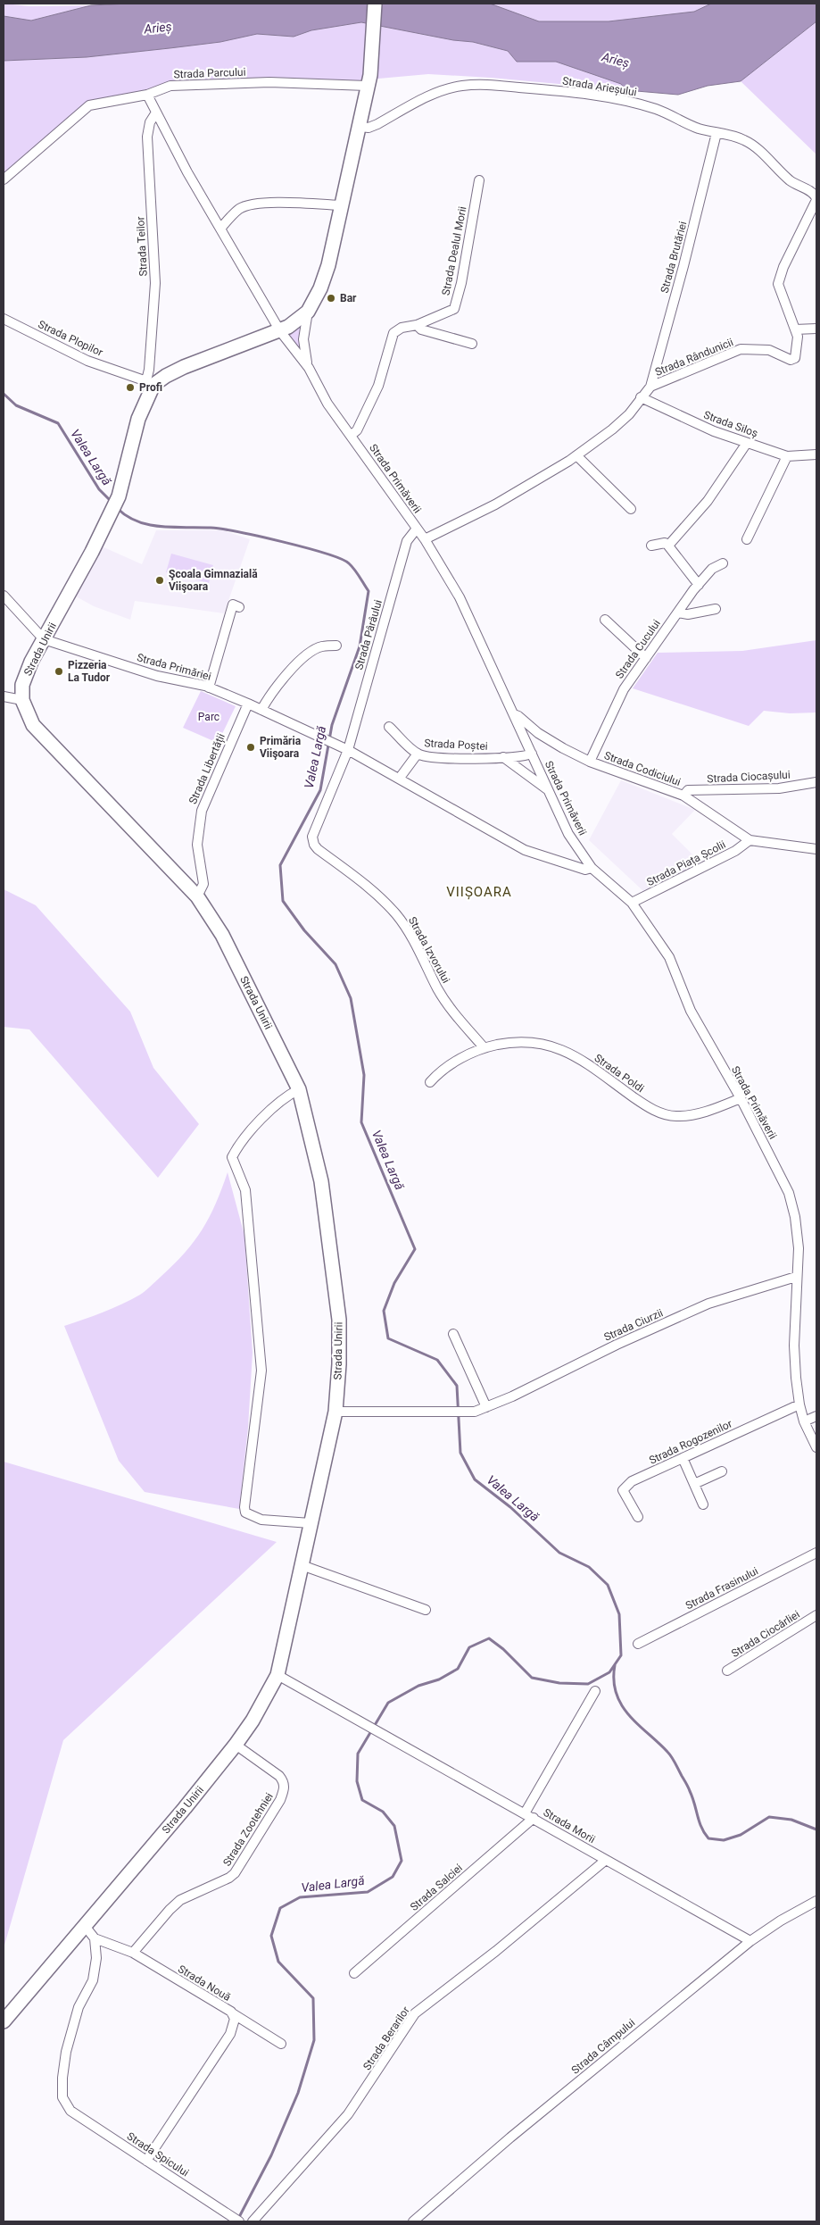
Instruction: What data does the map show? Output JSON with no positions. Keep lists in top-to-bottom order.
{
  "streets": {
    "main road": ["Strada Unirii"],
    "street": [
      "Strada Parcului",
      "Strada Arieșului",
      "Strada Teilor",
      "Strada Dealul Morii",
      "Strada Brutăriei",
      "Strada Plopilor",
      "Strada Rândunicii",
      "Strada Siloș",
      "Strada Primăverii",
      "Strada Pârâului",
      "Strada Cucului",
      "Strada Primăriei",
      "Strada Poștei",
      "Strada Libertății",
      "Strada Codiciului",
      "Strada Ciocașului",
      "Strada Piața Școlii",
      "Strada Izvorului",
      "Strada Poldi",
      "Strada Ciurzii",
      "Strada Rogozenilor",
      "Strada Frasinului",
      "Strada Ciocârliei",
      "Strada Morii",
      "Strada Zootehniei",
      "Strada Salciei",
      "Strada Nouă",
      "Strada Berarilor",
      "Strada Câmpului",
      "Strada Spicului"
    ]
  },
  "crossings": [
    ["Strada Arieșului", "Strada Brutăriei"],
    ["Strada Arieșului", "Strada Rândunicii"],
    ["Strada Teilor", "Strada Plopilor"],
    ["Strada Teilor", "Strada Unirii"],
    ["Strada Dealul Morii", "Strada Primăverii"],
    ["Strada Brutăriei", "Strada Rândunicii"],
    ["Strada Plopilor", "Strada Unirii"],
    ["Strada Rândunicii", "Strada Siloș"],
    ["Strada Rândunicii", "Strada Primăverii"],
    ["Strada Primăverii", "Strada Pârâului"],
    ["Strada Primăverii", "Strada Primăriei"],
    ["Strada Primăverii", "Strada Poștei"],
    ["Strada Primăverii", "Strada Codiciului"],
    ["Strada Primăverii", "Strada Piața Școlii"],
    ["Strada Primăverii", "Strada Poldi"],
    ["Strada Primăverii", "Strada Ciurzii"],
    ["Strada Primăverii", "Strada Rogozenilor"],
    ["Strada Pârâului", "Strada Primăriei"],
    ["Strada Pârâului", "Strada Izvorului"],
    ["Strada Unirii", "Strada Primăriei"],
    ["Strada Unirii", "Strada Libertății"],
    ["Strada Unirii", "Strada Ciurzii"],
    ["Strada Unirii", "Strada Morii"],
    ["Strada Unirii", "Strada Zootehniei"],
    ["Strada Cucului", "Strada Codiciului"],
    ["Strada Primăriei", "Strada Libertății"],
    ["Strada Primăriei", "Strada Izvorului"],
    ["Strada Codiciului", "Strada Ciocașului"],
    ["Strada Codiciului", "Strada Piața Școlii"],
    ["Strada Izvorului", "Strada Poldi"],
    ["Strada Morii", "Strada Salciei"],
    ["Strada Morii", "Strada Berarilor"],
    ["Strada Morii", "Strada Câmpului"],
    ["Strada Zootehniei", "Strada Nouă"],
    ["Strada Nouă", "Strada Spicului"]
  ],
  "districts": ["VIIȘOARA"],
  "water": ["Arieș", "Valea Largă"],
  "parks": ["Parc"],
  "places": [
    "Bar",
    "Profi",
    "Şcoala Gimnazială Viişoara",
    "Pizzeria La Tudor",
    "Primăria Viişoara"
  ]
}
